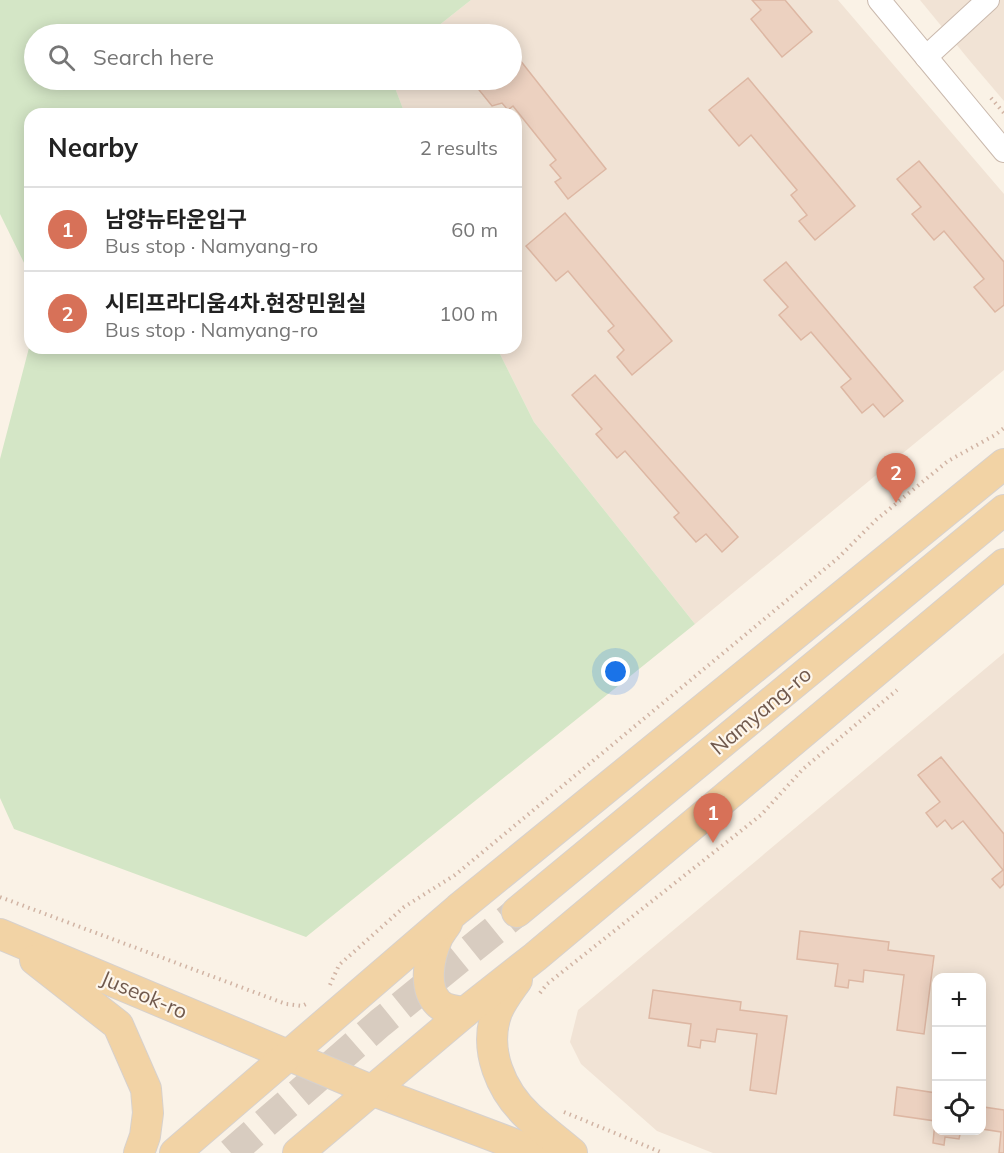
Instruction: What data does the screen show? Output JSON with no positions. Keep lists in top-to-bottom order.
{
  "streets": {
    "main road": ["Namyang-ro", "Juseok-ro"]
  },
  "page": {
    "search": "Search here",
    "heading": ["Nearby", "2 results"],
    "list": [
      {
        "mark": "1",
        "name": "남양뉴타운입구",
        "note": "Bus stop · Namyang-ro",
        "value": "60 m"
      },
      {
        "mark": "2",
        "name": "시티프라디움4차.현장민원실",
        "note": "Bus stop · Namyang-ro",
        "value": "100 m"
      }
    ],
    "pins": ["2", "1"],
    "map_buttons": ["+", "−"]
  }
}
